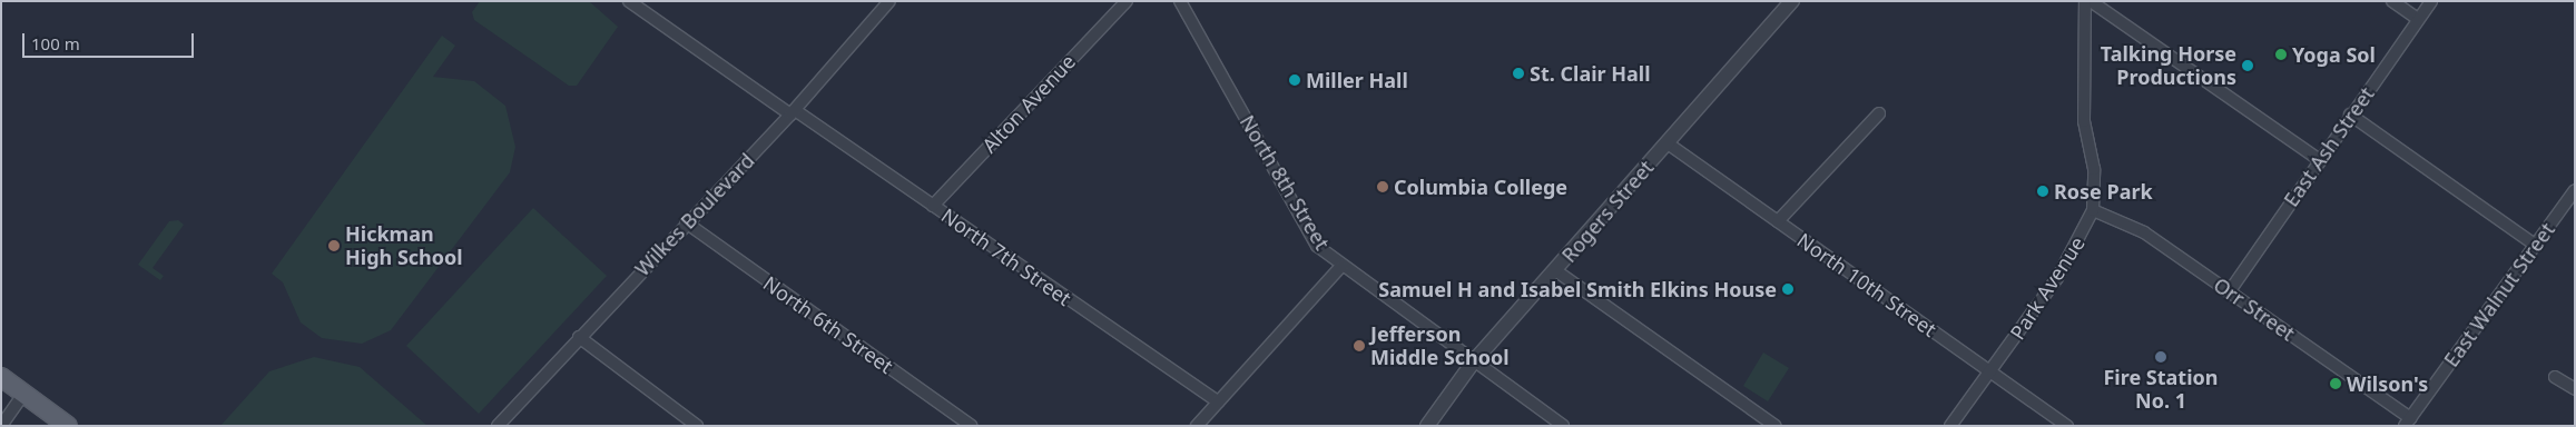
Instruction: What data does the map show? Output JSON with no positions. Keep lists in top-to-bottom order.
{
  "streets": {
    "street": [
      "Alton Avenue",
      "East Ash Street",
      "North 8th Street",
      "Rogers Street",
      "Wilkes Boulevard",
      "North 7th Street",
      "North 10th Street",
      "Park Avenue",
      "East Walnut Street",
      "Orr Street",
      "North 6th Street"
    ]
  },
  "crossings": [
    ["Alton Avenue", "North 7th Street"],
    ["East Ash Street", "Orr Street"],
    ["North 8th Street", "Rogers Street"],
    ["Rogers Street", "North 10th Street"],
    ["Wilkes Boulevard", "North 7th Street"],
    ["Wilkes Boulevard", "North 6th Street"],
    ["North 10th Street", "Park Avenue"],
    ["Park Avenue", "Orr Street"],
    ["East Walnut Street", "Orr Street"]
  ],
  "places": [
    "Yoga Sol",
    "Talking Horse Productions",
    "St. Clair Hall",
    "Miller Hall",
    "Columbia College",
    "Rose Park",
    "Hickman High School",
    "Samuel H and Isabel Smith Elkins House",
    "Jefferson Middle School",
    "Fire Station No. 1",
    "Wilson's"
  ],
  "scale_bar": "100 m"
}
